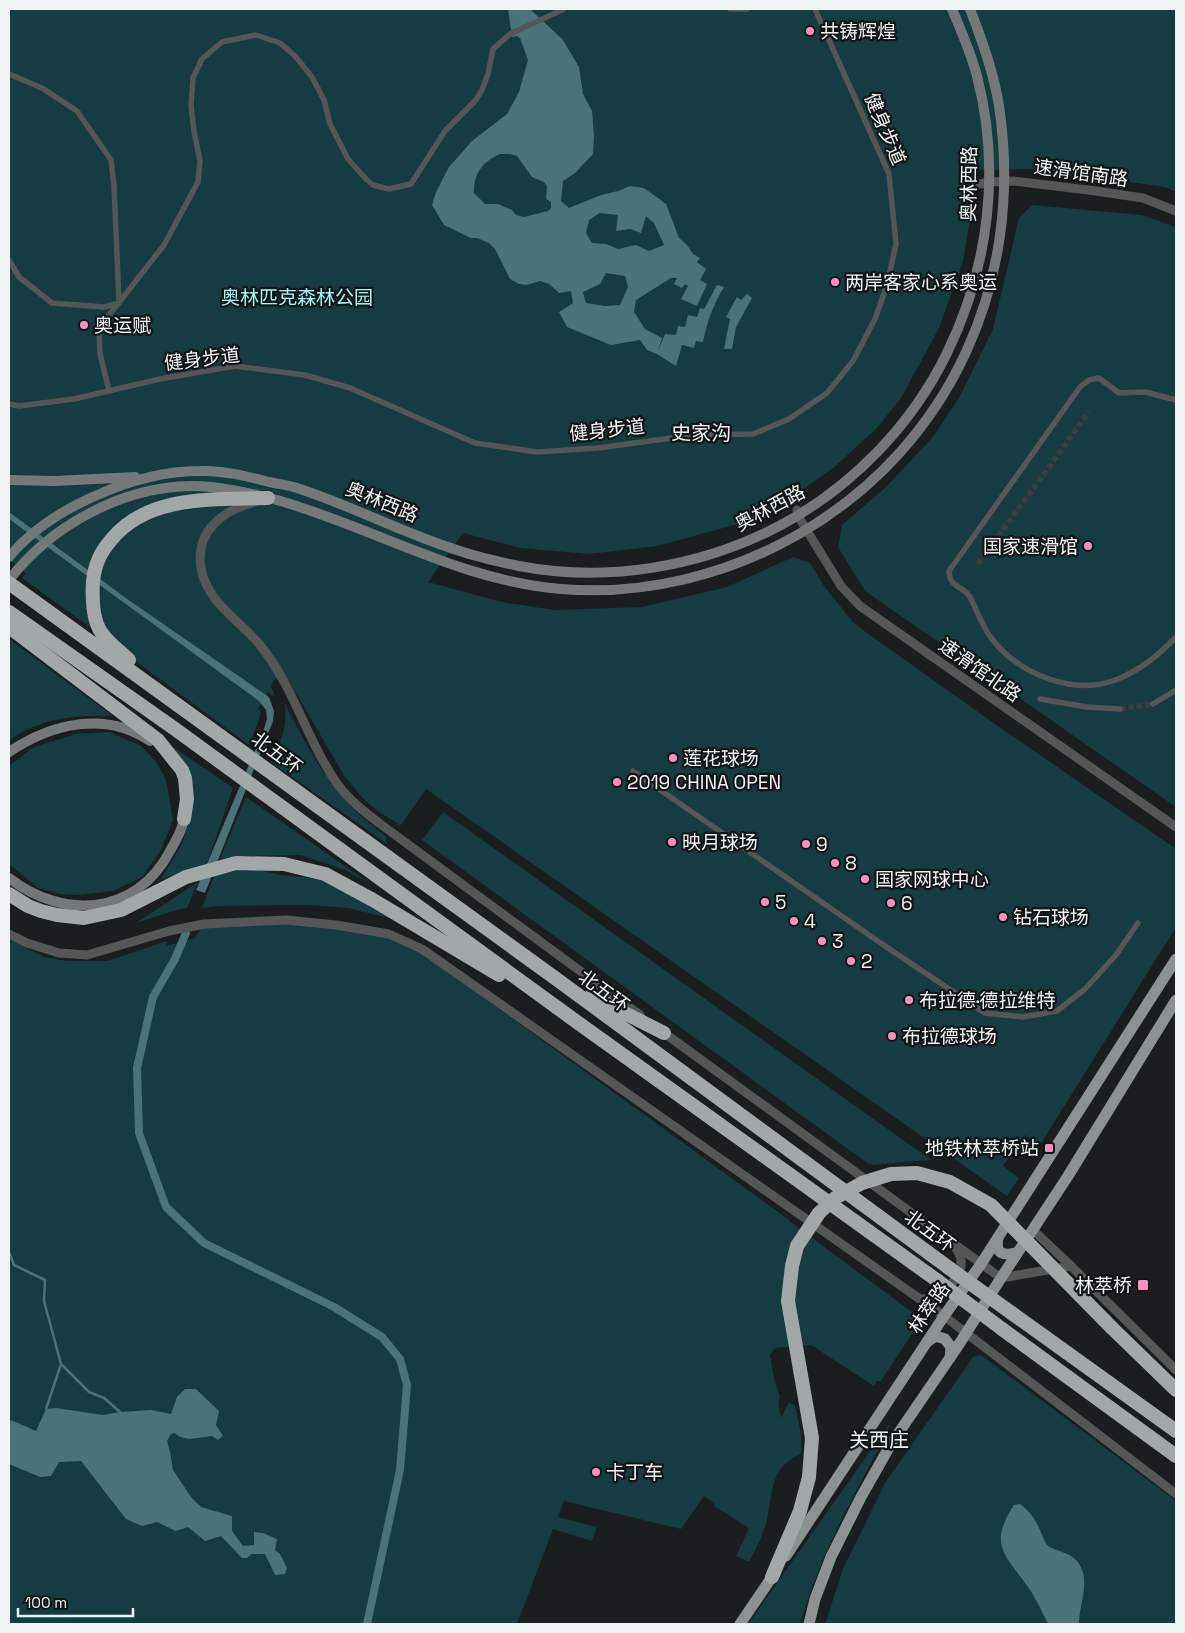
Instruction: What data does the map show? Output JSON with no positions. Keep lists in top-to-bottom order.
{
  "streets": {
    "highway": ["北五环"],
    "main road": ["奥林西路", "林萃路"],
    "street": ["健身步道", "速滑馆南路", "速滑馆北路"]
  },
  "crossings": [
    ["速滑馆南路", "奥林西路"],
    ["奥林西路", "速滑馆北路"],
    ["奥林西路", "北五环"]
  ],
  "districts": ["史家沟", "关西庄"],
  "parks": ["奥林匹克森林公园"],
  "places": {
    "other": [
      "共铸辉煌",
      "两岸客家心系奥运",
      "奥运赋",
      "国家速滑馆",
      "莲花球场",
      "2019 CHINA OPEN",
      "映月球场",
      "9",
      "8",
      "国家网球中心",
      "5",
      "6",
      "钻石球场",
      "4",
      "3",
      "2",
      "布拉德·德拉维特",
      "布拉德球场",
      "卡丁车"
    ],
    "transit": ["地铁林萃桥站", "林萃桥"]
  },
  "scale_bar": "100 m"
}
